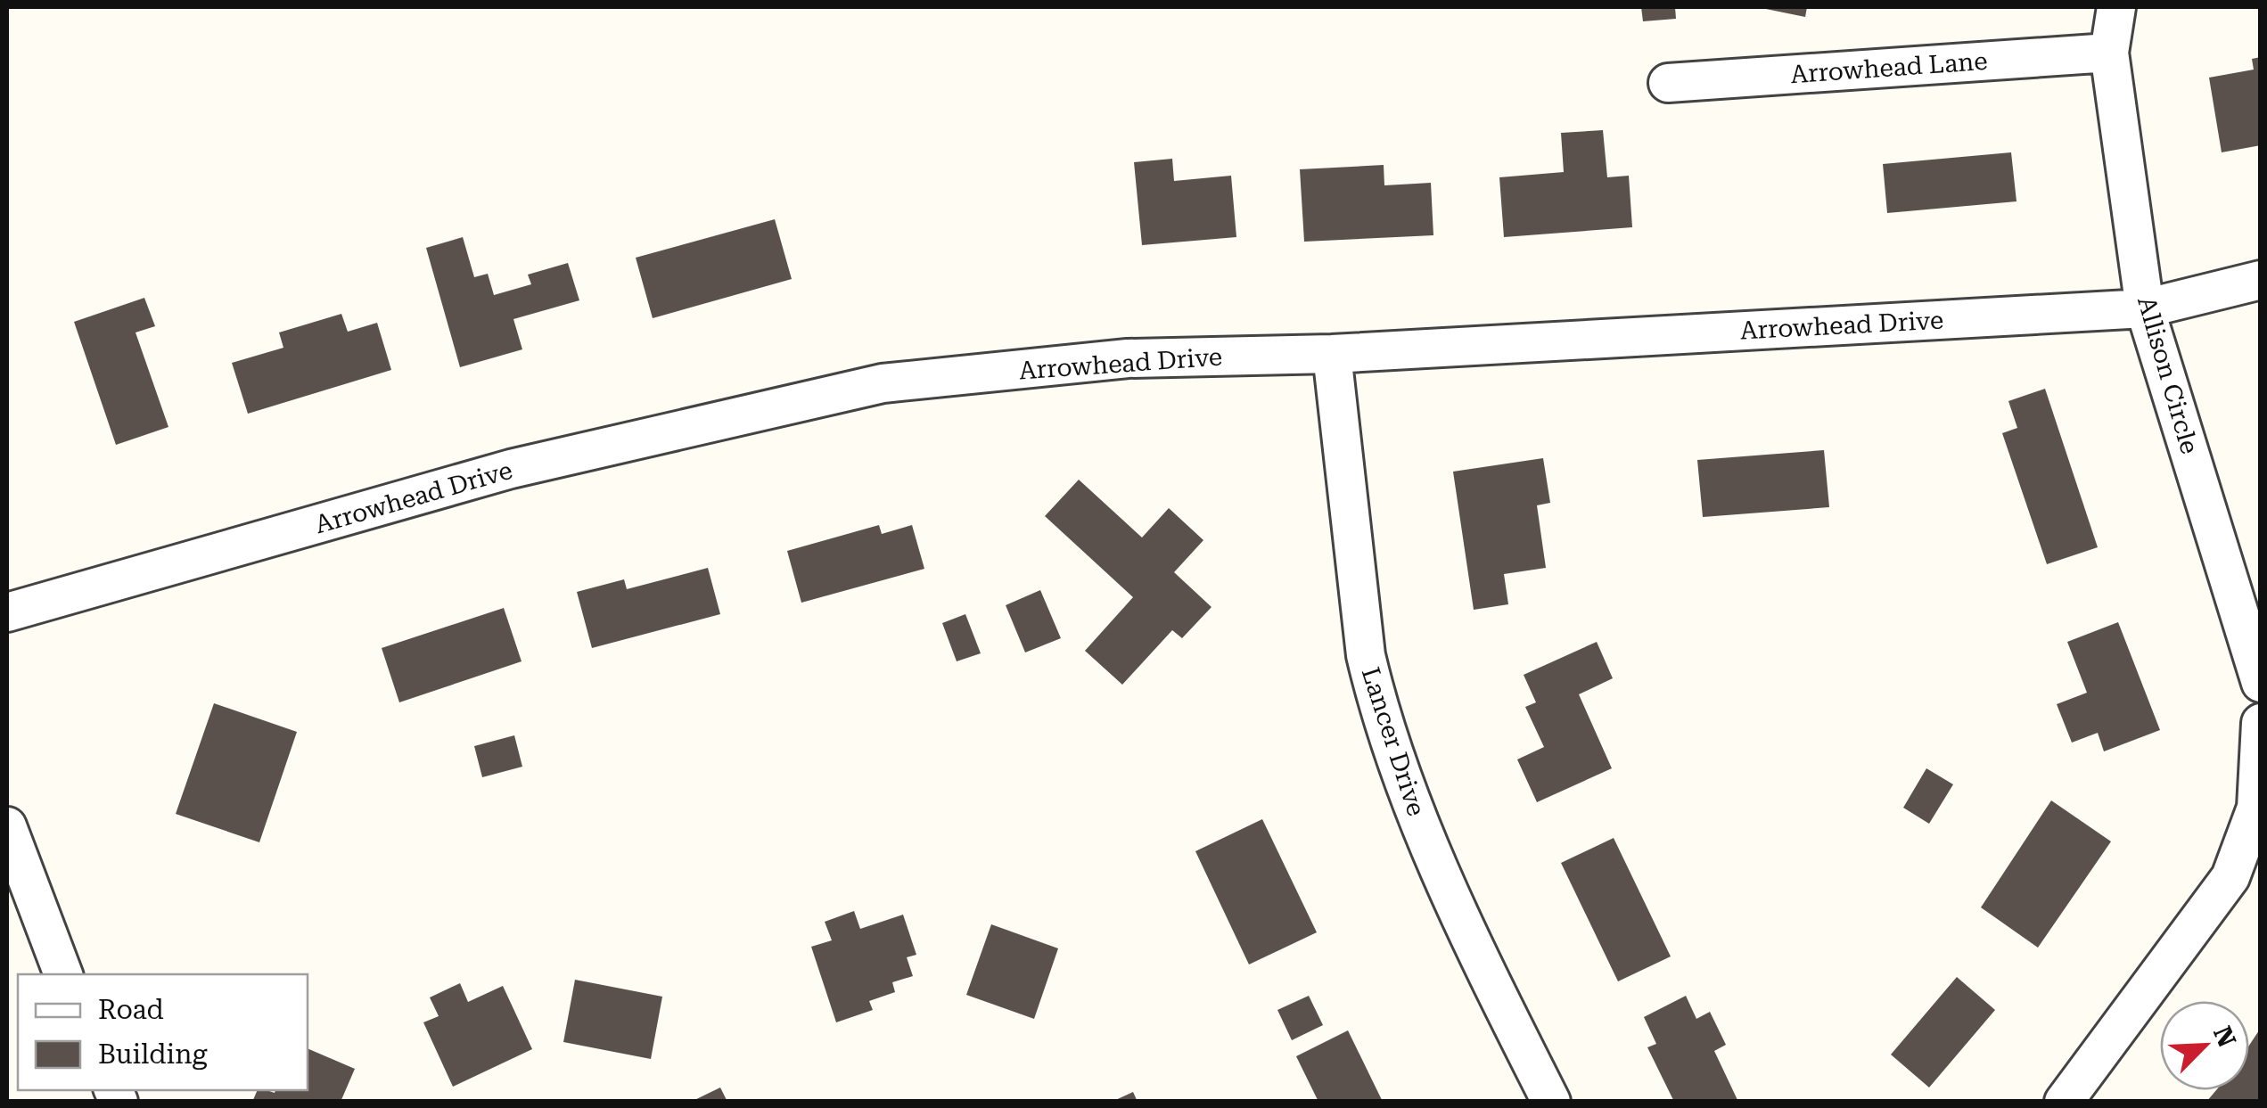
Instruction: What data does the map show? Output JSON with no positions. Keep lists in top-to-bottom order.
{
  "streets": {
    "street": [
      "Arrowhead Lane",
      "Arrowhead Drive",
      "Allison Circle",
      "Lancer Drive"
    ]
  },
  "crossings": [
    ["Arrowhead Lane", "Allison Circle"],
    ["Arrowhead Drive", "Allison Circle"],
    ["Arrowhead Drive", "Lancer Drive"]
  ],
  "legend": ["Road", "Building"],
  "north": "top right"
}
